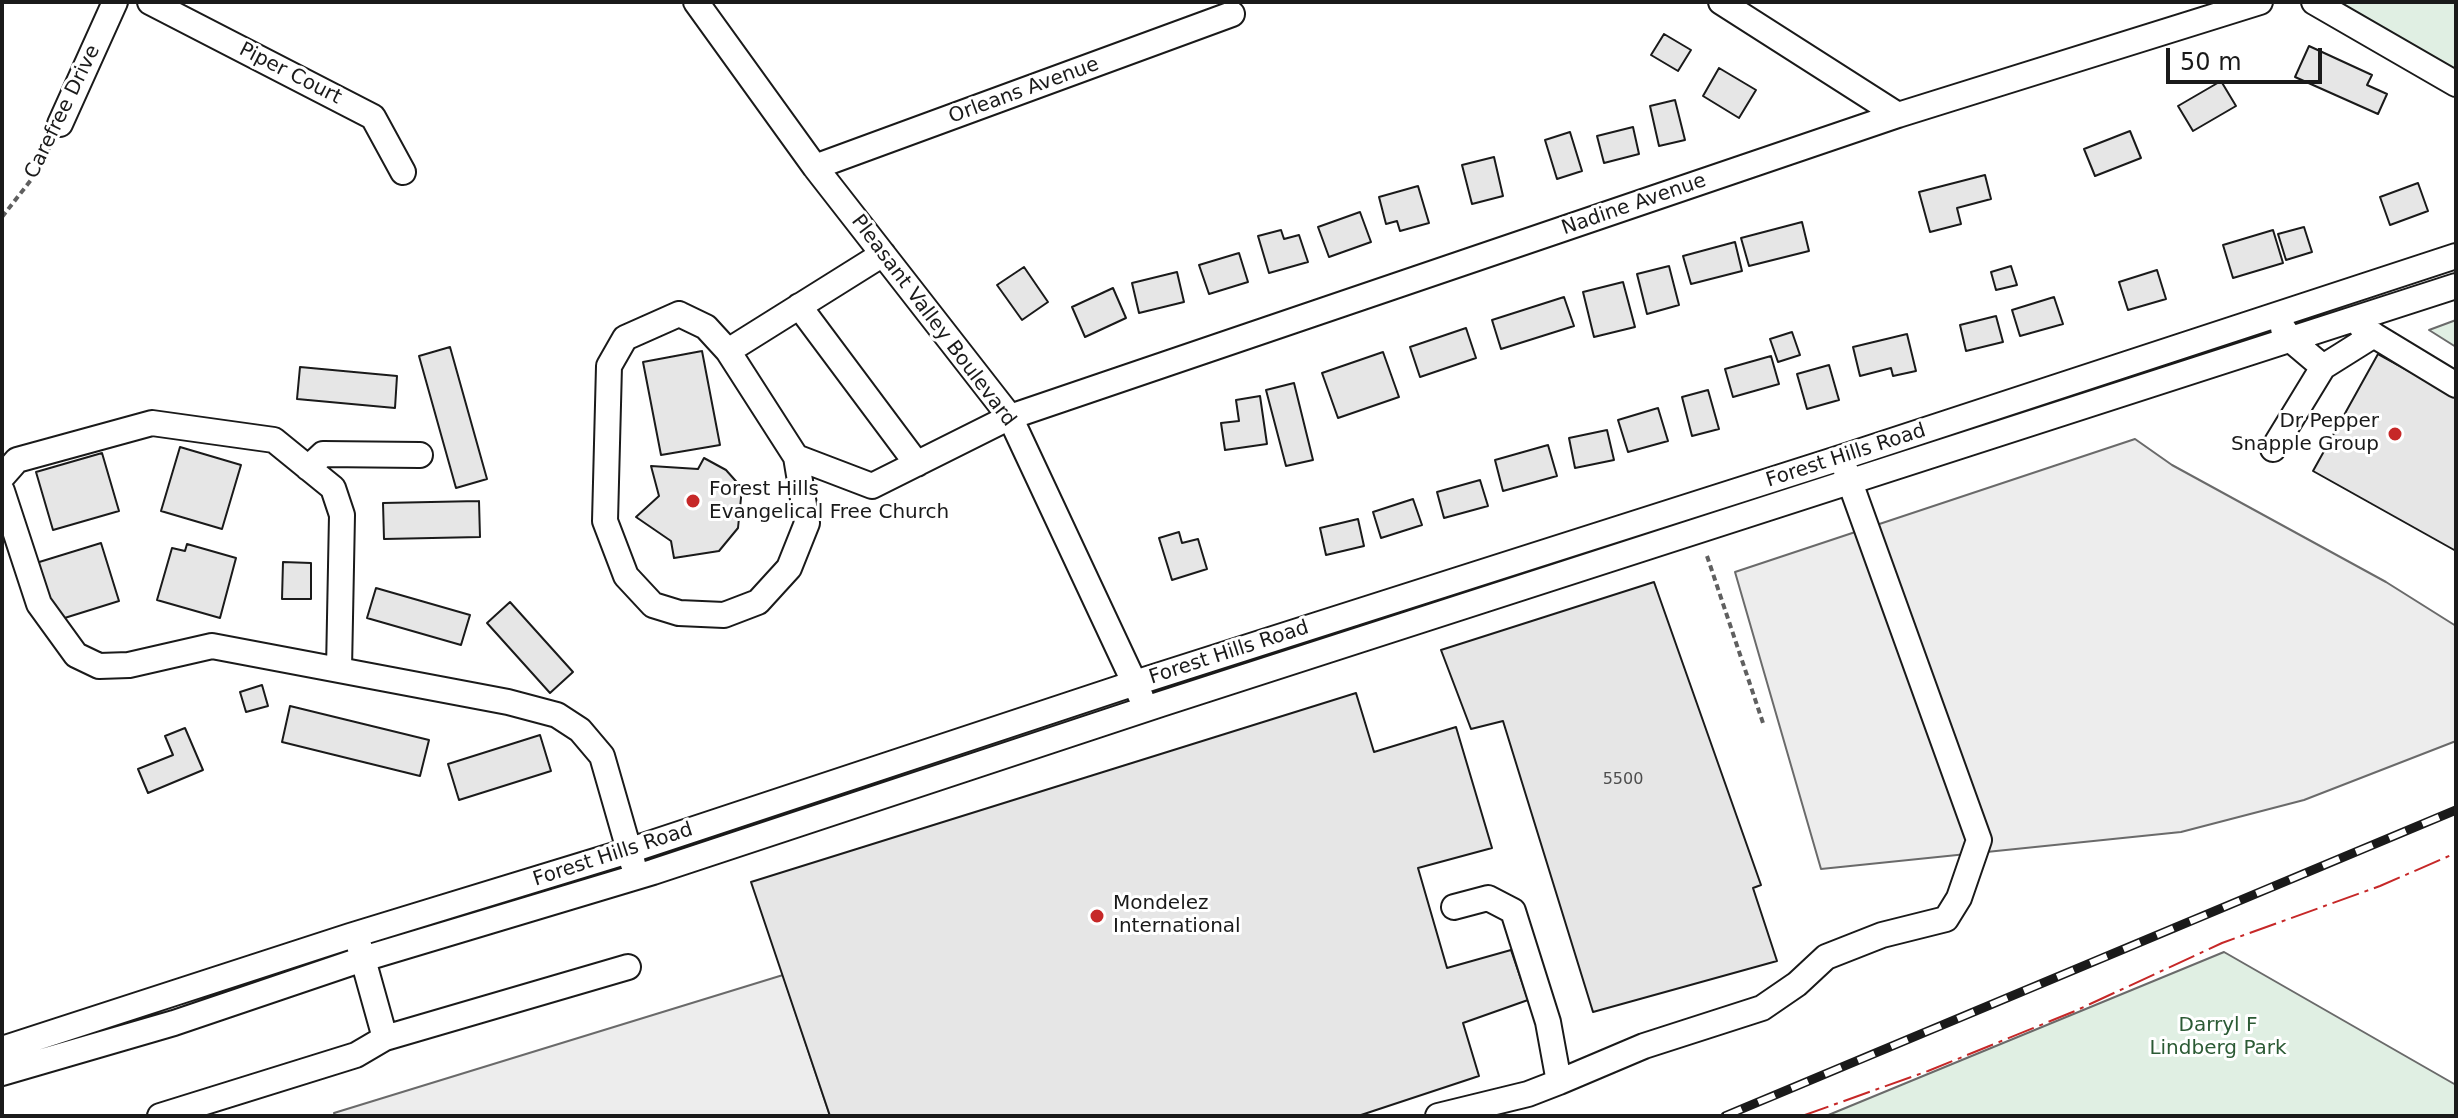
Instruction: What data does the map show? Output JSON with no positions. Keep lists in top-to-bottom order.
{
  "streets": {
    "street": [
      "Piper Court",
      "Orleans Avenue",
      "Carefree Drive",
      "Nadine Avenue",
      "Pleasant Valley Boulevard",
      "Forest Hills Road"
    ]
  },
  "crossings": [
    ["Orleans Avenue", "Pleasant Valley Boulevard"],
    ["Nadine Avenue", "Pleasant Valley Boulevard"],
    ["Pleasant Valley Boulevard", "Forest Hills Road"]
  ],
  "parks": ["Darryl F Lindberg Park"],
  "places": ["Dr Pepper Snapple Group", "Forest Hills Evangelical Free Church", "Mondelez International"],
  "house_numbers": ["5500"],
  "scale_bar": "50 m"
}
